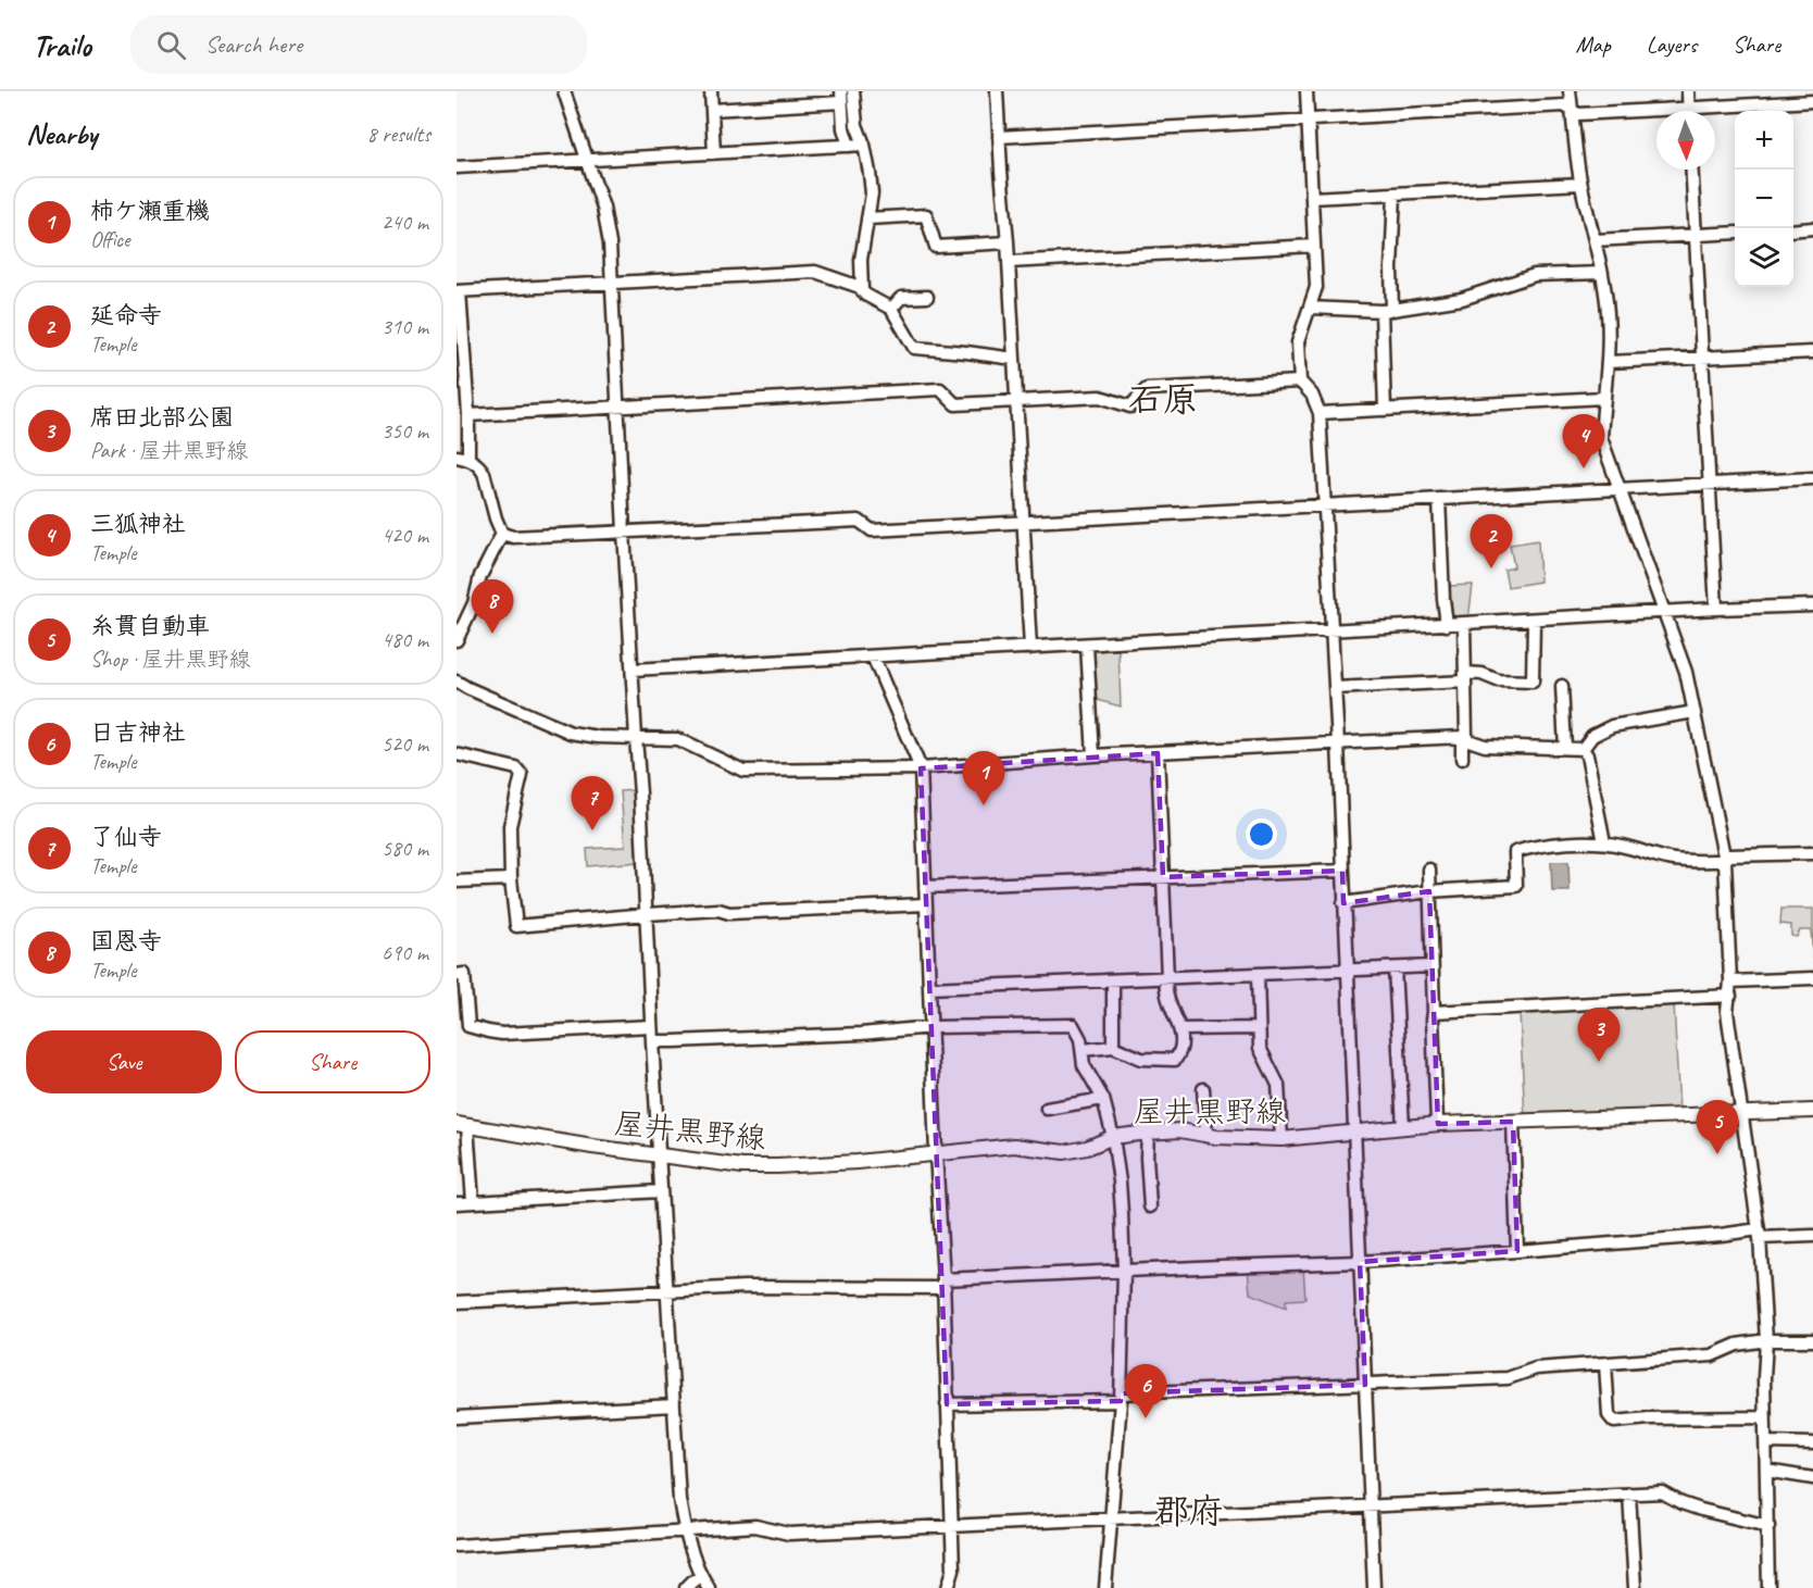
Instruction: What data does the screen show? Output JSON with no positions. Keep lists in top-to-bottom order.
{
  "streets": {
    "main road": ["屋井黒野線"]
  },
  "districts": ["石原", "郡府"],
  "north": "bottom",
  "page": {
    "header": "Trailo",
    "search": "Search here",
    "nav": ["Map", "Layers", "Share"],
    "heading": ["Nearby", "8 results"],
    "map_buttons": ["+", "−"],
    "list": [
      {
        "mark": "1",
        "name": "柿ケ瀬重機",
        "note": "Office",
        "value": "240 m"
      },
      {
        "mark": "2",
        "name": "延命寺",
        "note": "Temple",
        "value": "310 m"
      },
      {
        "mark": "3",
        "name": "席田北部公園",
        "note": "Park · 屋井黒野線",
        "value": "350 m"
      },
      {
        "mark": "4",
        "name": "三狐神社",
        "note": "Temple",
        "value": "420 m"
      },
      {
        "mark": "5",
        "name": "糸貫自動車",
        "note": "Shop · 屋井黒野線",
        "value": "480 m"
      },
      {
        "mark": "6",
        "name": "日吉神社",
        "note": "Temple",
        "value": "520 m"
      },
      {
        "mark": "7",
        "name": "了仙寺",
        "note": "Temple",
        "value": "580 m"
      },
      {
        "mark": "8",
        "name": "国恩寺",
        "note": "Temple",
        "value": "690 m"
      }
    ],
    "pins": [
      "4",
      "2",
      "8",
      "1",
      "7",
      "3",
      "5",
      "6"
    ],
    "buttons": ["Save", "Share"]
  }
}
